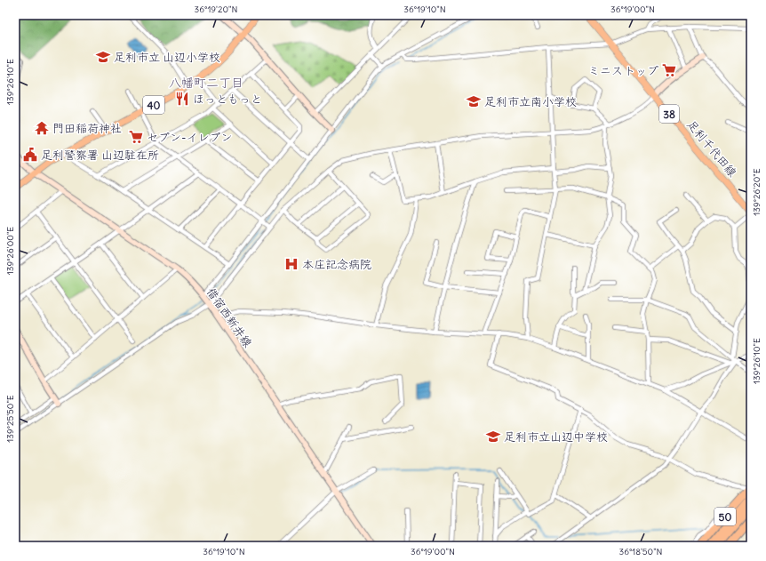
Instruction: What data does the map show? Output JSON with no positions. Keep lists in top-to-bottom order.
{
  "streets": {
    "highway": ["50"],
    "main road": [
      "40",
      "38",
      "足利千代田線",
      "借宿西新井線"
    ]
  },
  "crossings": [
    ["40", "借宿西新井線"]
  ],
  "districts": ["八幡町二丁目"],
  "places": {
    "school or university": ["足利市立 山辺小学校", "足利市立南小学校", "足利市立山辺中学校"],
    "supermarket": ["ミニストップ", "セブン-イレブン"],
    "restaurant": ["ほっともっと"],
    "temple": ["門田稲荷神社"],
    "public building": ["足利警察署 山辺駐在所"],
    "hospital": ["本庄記念病院"]
  },
  "coordinates": [
    "36°19'20\"N",
    "36°19'10\"N",
    "36°19'00\"N",
    "139°26'10\"E",
    "139°26'20\"E",
    "139°26'00\"E",
    "139°25'50\"E",
    "36°18'50\"N"
  ]
}
